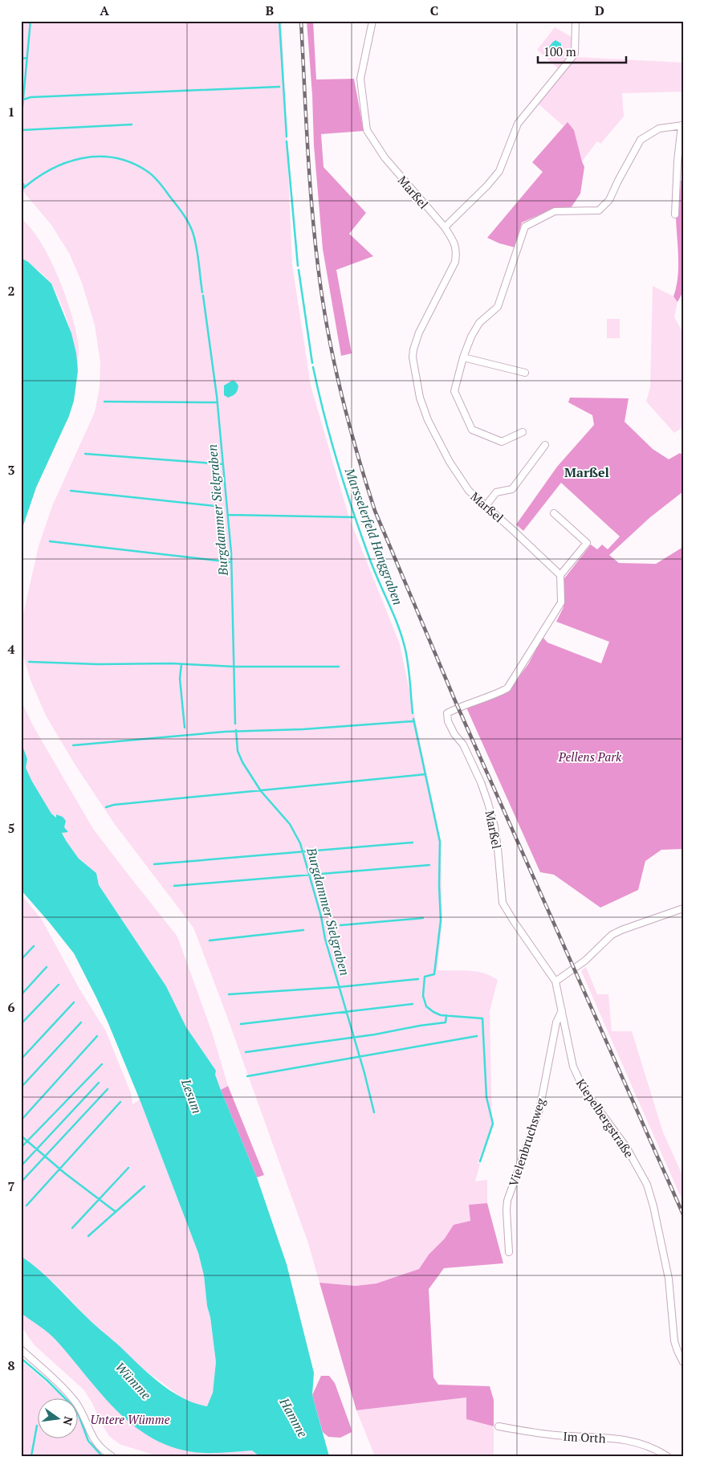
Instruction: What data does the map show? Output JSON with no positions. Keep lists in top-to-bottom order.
{
  "streets": {
    "street": [
      "Marßel",
      "Kiepelbergstraße",
      "Vielenbruchsweg",
      "Im Orth"
    ]
  },
  "crossings": [
    ["Marßel", "Kiepelbergstraße"],
    ["Kiepelbergstraße", "Vielenbruchsweg"]
  ],
  "districts": ["Marßel"],
  "water": [
    "Burgdammer Sielgraben",
    "Marsselerfeld Hanggraben",
    "Lesum",
    "Wümme",
    "Hamme"
  ],
  "parks": ["Pellens Park", "Untere Wümme"],
  "scale_bar": "100 m",
  "north": "right",
  "grid": {
    "columns": [
      "A",
      "B",
      "C",
      "D"
    ],
    "rows": [
      "1",
      "2",
      "3",
      "4",
      "5",
      "6",
      "7",
      "8"
    ]
  }
}
